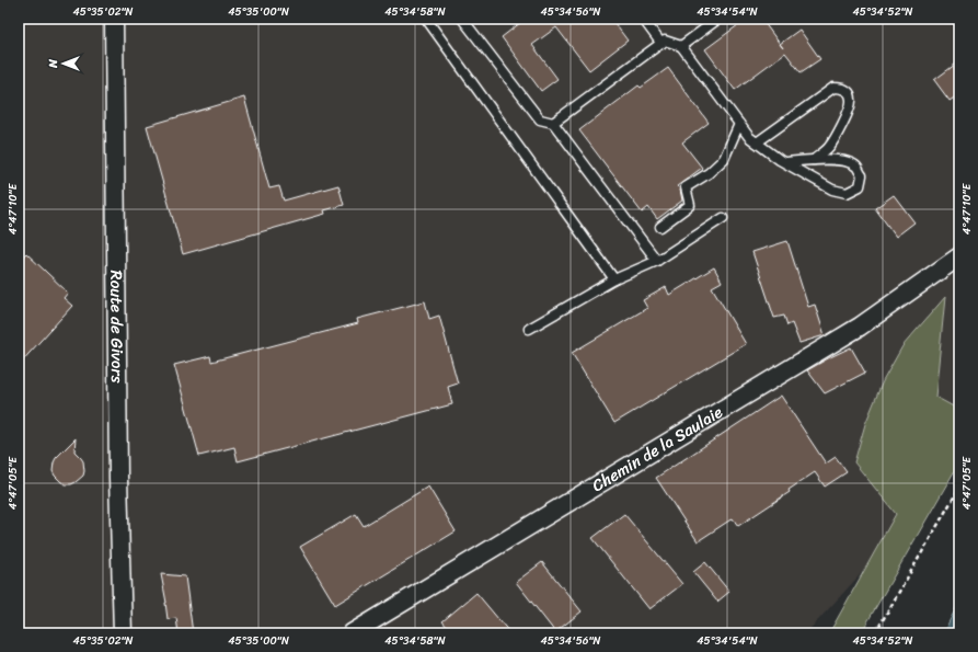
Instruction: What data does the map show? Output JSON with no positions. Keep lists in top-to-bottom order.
{
  "streets": {
    "street": ["Route de Givors", "Chemin de la Saulaie"]
  },
  "north": "left",
  "coordinates": [
    "45°35'02\"N",
    "45°35'00\"N",
    "45°34'58\"N",
    "45°34'56\"N",
    "45°34'54\"N",
    "45°34'52\"N",
    "4°47'10\"E",
    "4°47'05\"E"
  ]
}
